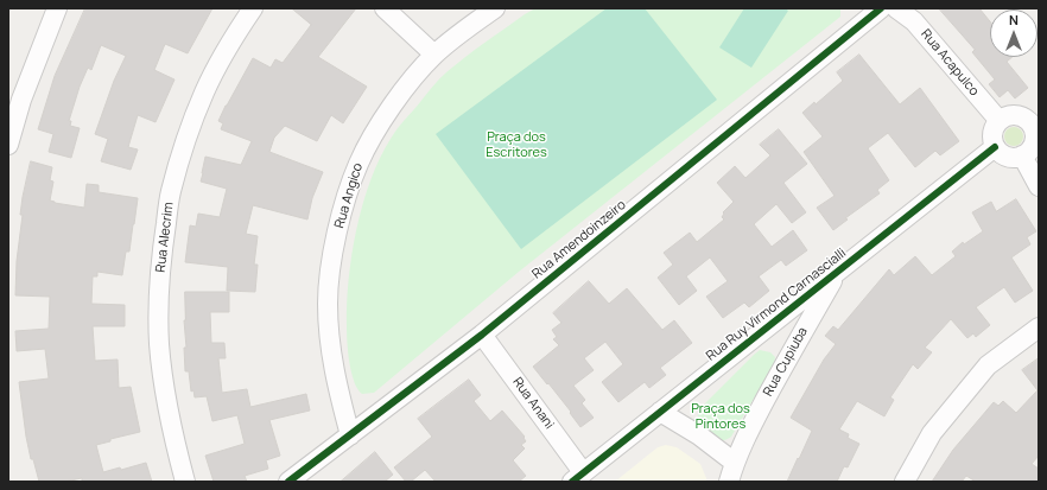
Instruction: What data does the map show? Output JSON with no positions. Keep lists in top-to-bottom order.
{
  "streets": {
    "street": [
      "Rua Acapulco",
      "Rua Angico",
      "Rua Alecrim",
      "Rua Amendoinzeiro",
      "Rua Ruy Virmond Carnascialli",
      "Rua Cupiuba",
      "Rua Anani"
    ]
  },
  "crossings": [
    ["Rua Acapulco", "Rua Ruy Virmond Carnascialli"],
    ["Rua Angico", "Rua Amendoinzeiro"],
    ["Rua Amendoinzeiro", "Rua Anani"],
    ["Rua Ruy Virmond Carnascialli", "Rua Cupiuba"],
    ["Rua Ruy Virmond Carnascialli", "Rua Anani"]
  ],
  "parks": ["Praça dos Escritores", "Praça dos Pintores"],
  "north": "top"
}
